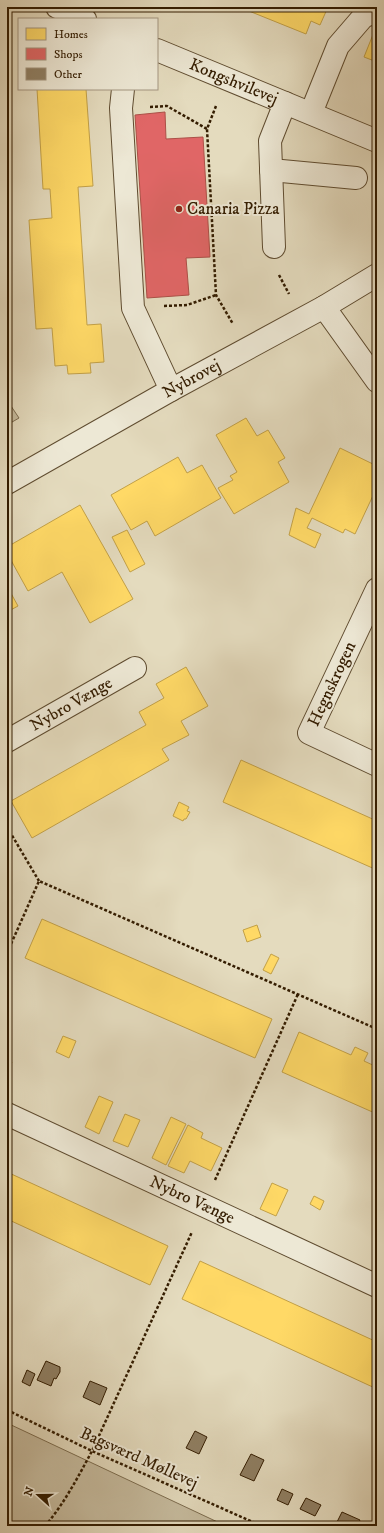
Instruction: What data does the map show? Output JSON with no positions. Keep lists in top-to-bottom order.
{
  "streets": {
    "street": [
      "Kongshvilevej",
      "Nybrovej",
      "Hegnskrogen",
      "Nybro Vænge"
    ],
    "path": ["Bagsværd Møllevej"]
  },
  "places": ["Canaria Pizza"],
  "legend": ["Homes", "Shops", "Other"],
  "north": "left"
}
